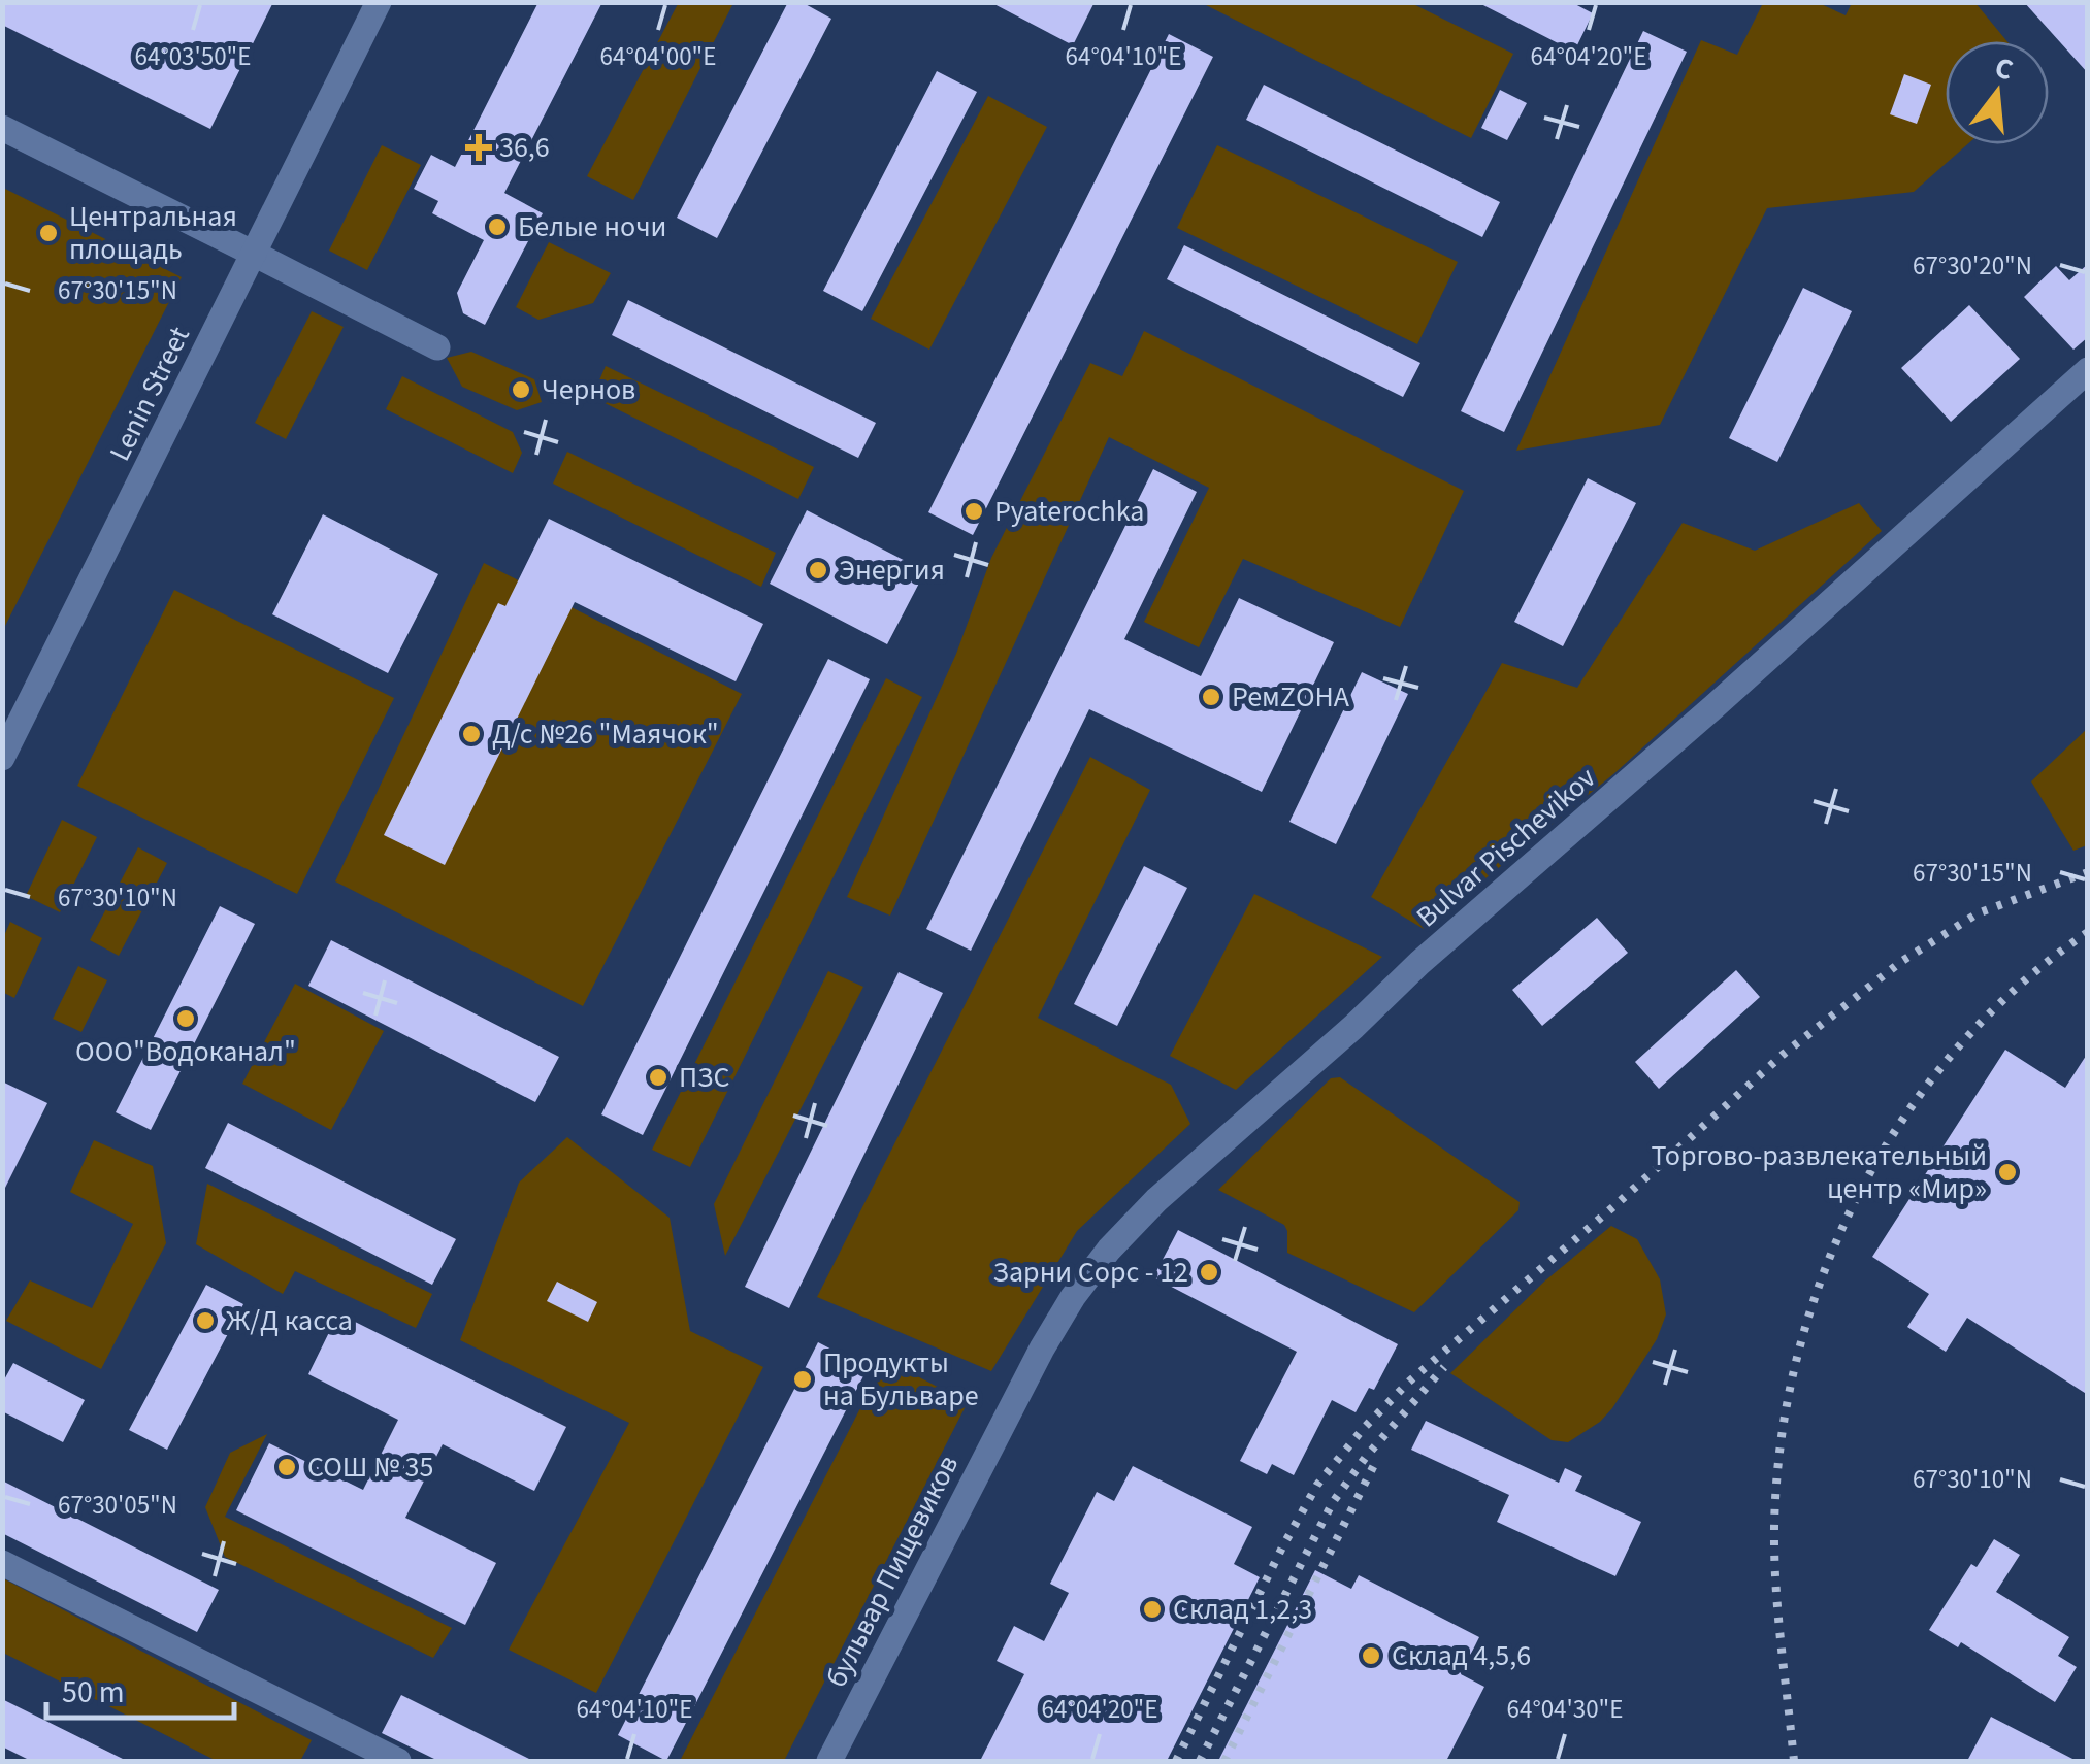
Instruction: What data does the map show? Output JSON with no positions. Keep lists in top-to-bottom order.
{
  "streets": {
    "main road": ["Lenin Street", "бульвар Пищевиков"]
  },
  "places": {
    "health": ["36,6"],
    "other": [
      "Белые ночи",
      "Центральная площадь",
      "Чернов",
      "Pyaterochka",
      "Энергия",
      "РемZОНА",
      "Д/с №26 \"Маячок\"",
      "ООО\"Водоканал\"",
      "ПЗС",
      "Торгово-развлекательный центр «Мир»",
      "Зарни Сорс - 12",
      "Ж/Д касса",
      "Продукты на Бульваре",
      "СОШ № 35",
      "Склад 1,2,3",
      "Склад 4,5,6"
    ]
  },
  "scale_bar": "50 m",
  "north": "top",
  "coordinates": [
    "64°03'50\"E",
    "64°04'00\"E",
    "64°04'10\"E",
    "64°04'20\"E",
    "67°30'20\"N",
    "67°30'15\"N",
    "67°30'10\"N",
    "67°30'05\"N",
    "64°04'30\"E"
  ]
}
